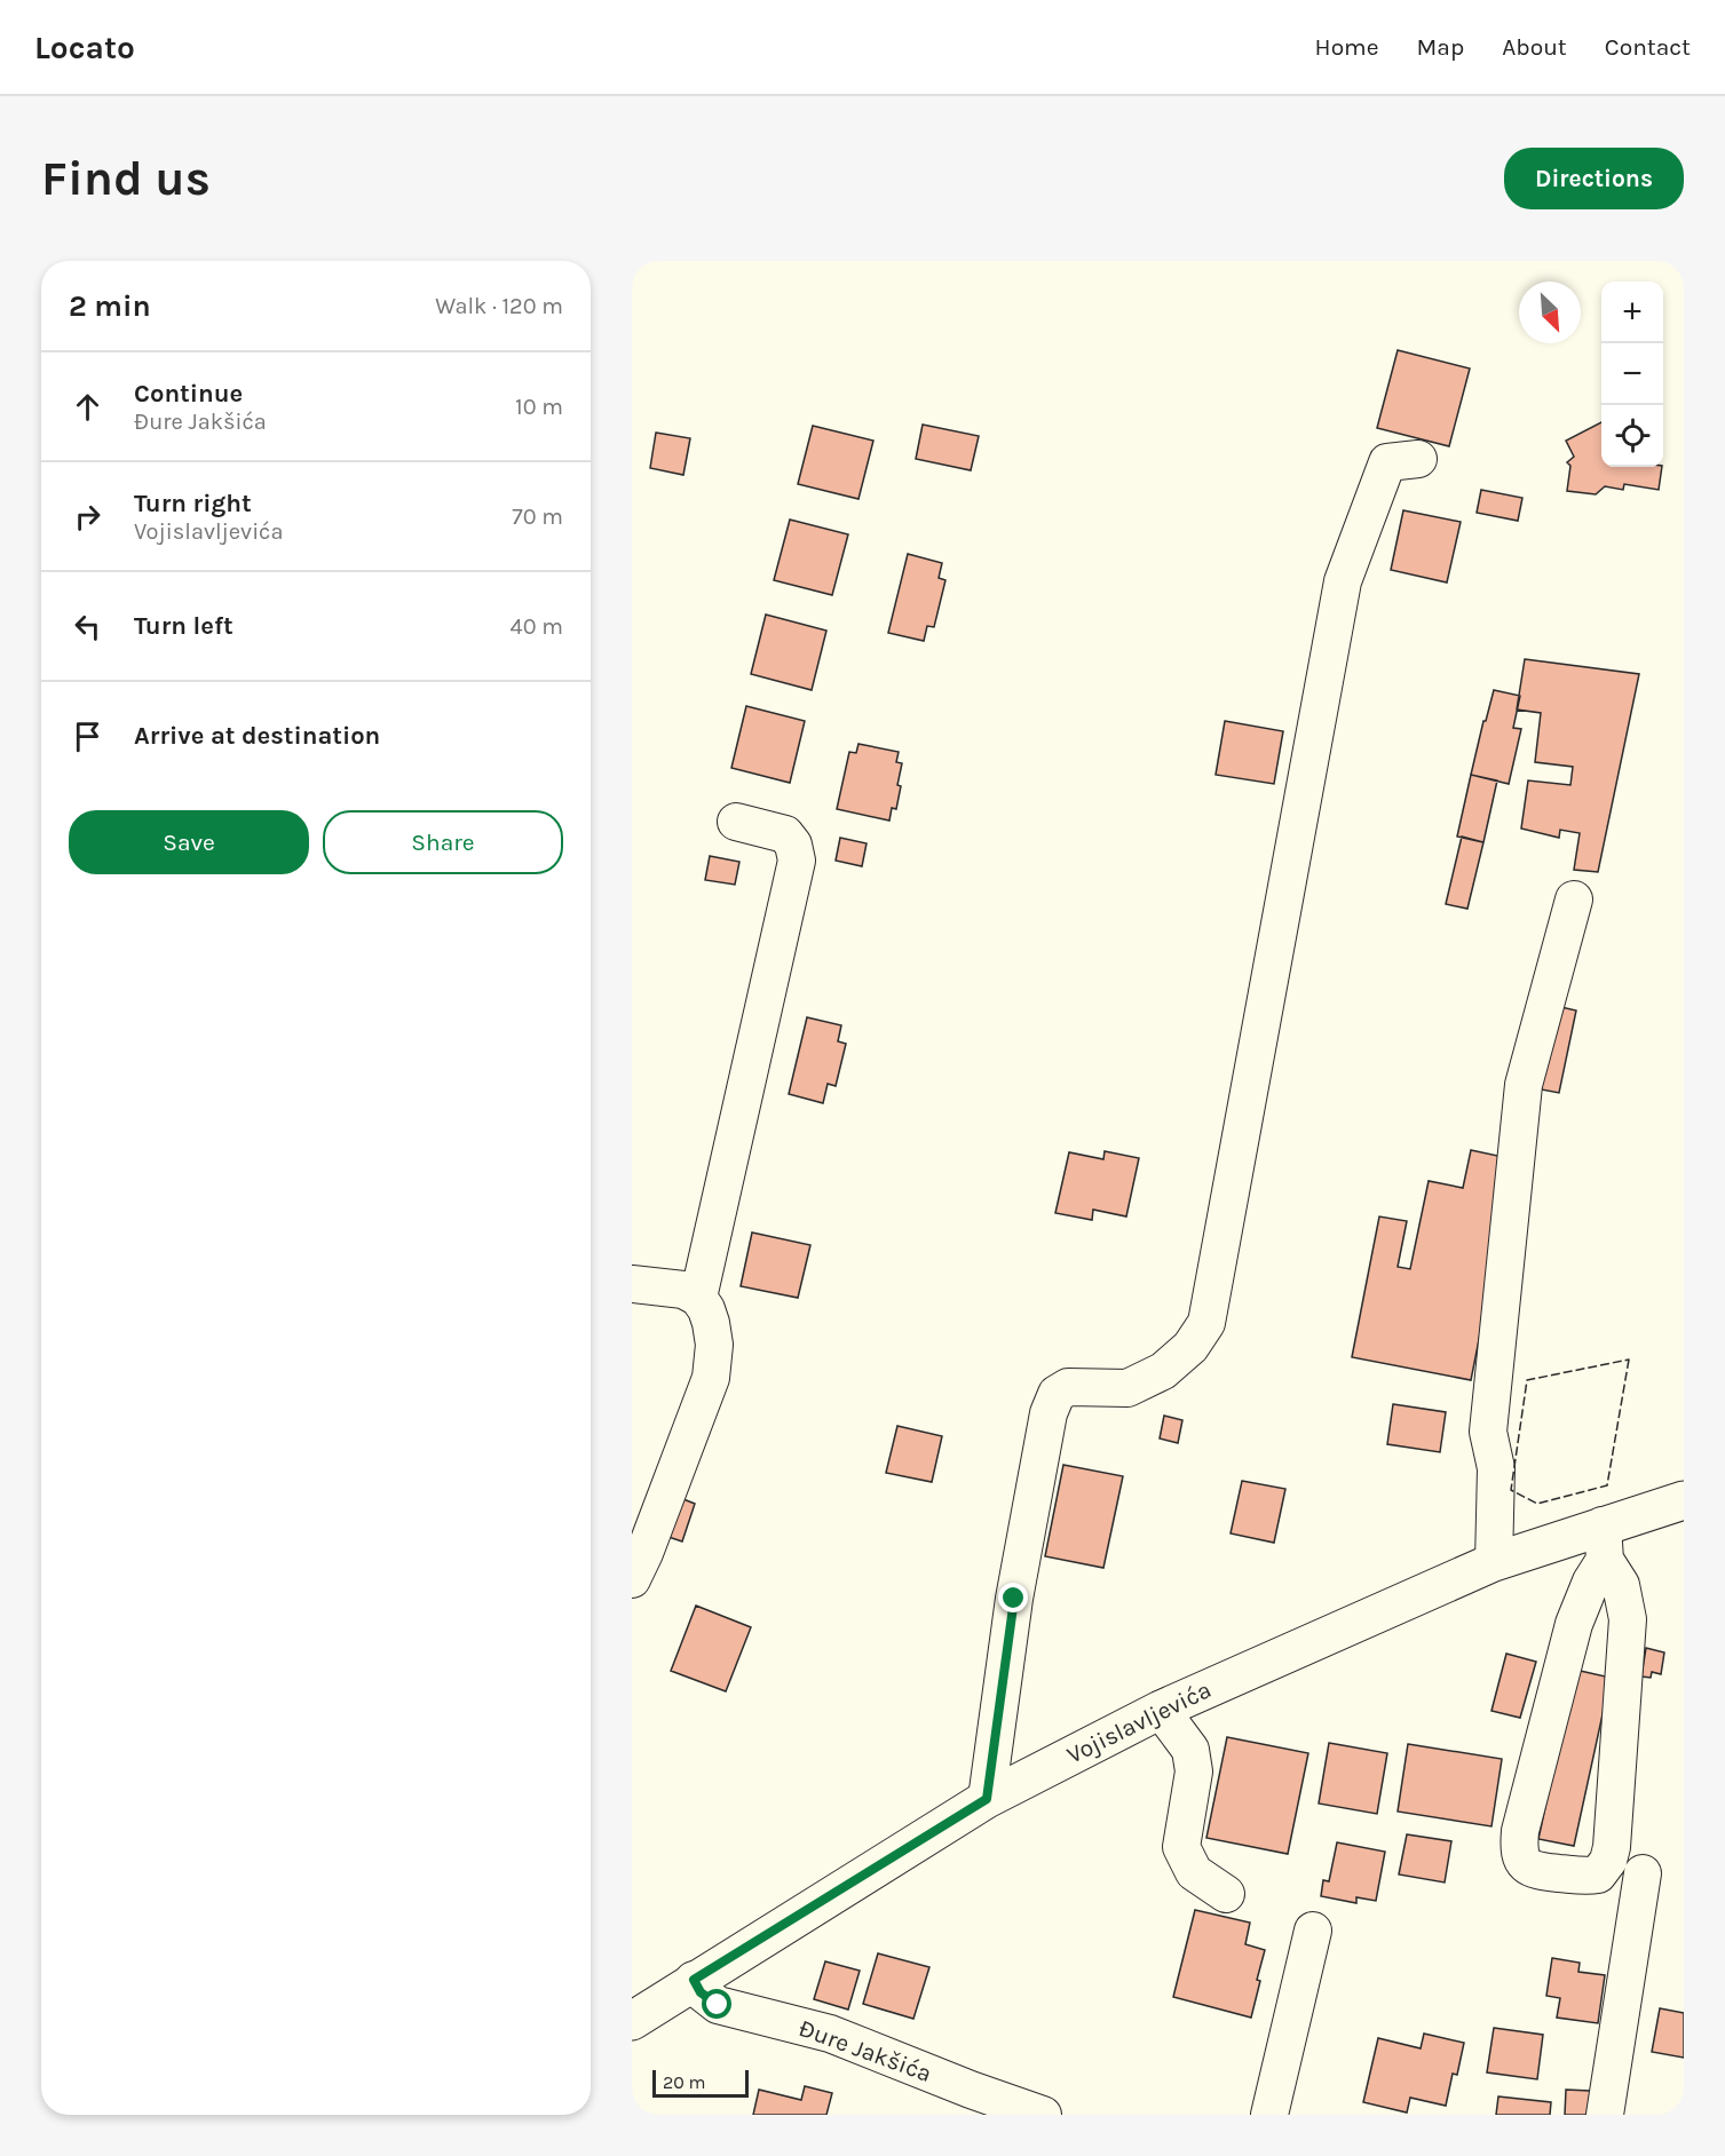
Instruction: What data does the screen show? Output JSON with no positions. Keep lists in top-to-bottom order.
{
  "streets": {
    "main road": ["Vojislavljevića"],
    "street": ["Đure Jakšića"]
  },
  "crossings": [
    ["Vojislavljevića", "Đure Jakšića"]
  ],
  "scale_bar": "20 m",
  "north": "bottom right",
  "page": {
    "header": "Locato",
    "nav": [
      "Home",
      "Map",
      "About",
      "Contact"
    ],
    "buttons": [
      "Directions",
      ["Save", "Share"]
    ],
    "title": "Find us",
    "heading": ["2 min", "Walk · 120 m"],
    "map_buttons": ["+", "−"],
    "list": [
      ["Continue", "Đure Jakšića", "10 m"],
      ["Turn right", "Vojislavljevića", "70 m"],
      ["Turn left", "40 m"],
      "Arrive at destination"
    ],
    "scale": "20 m"
  }
}
